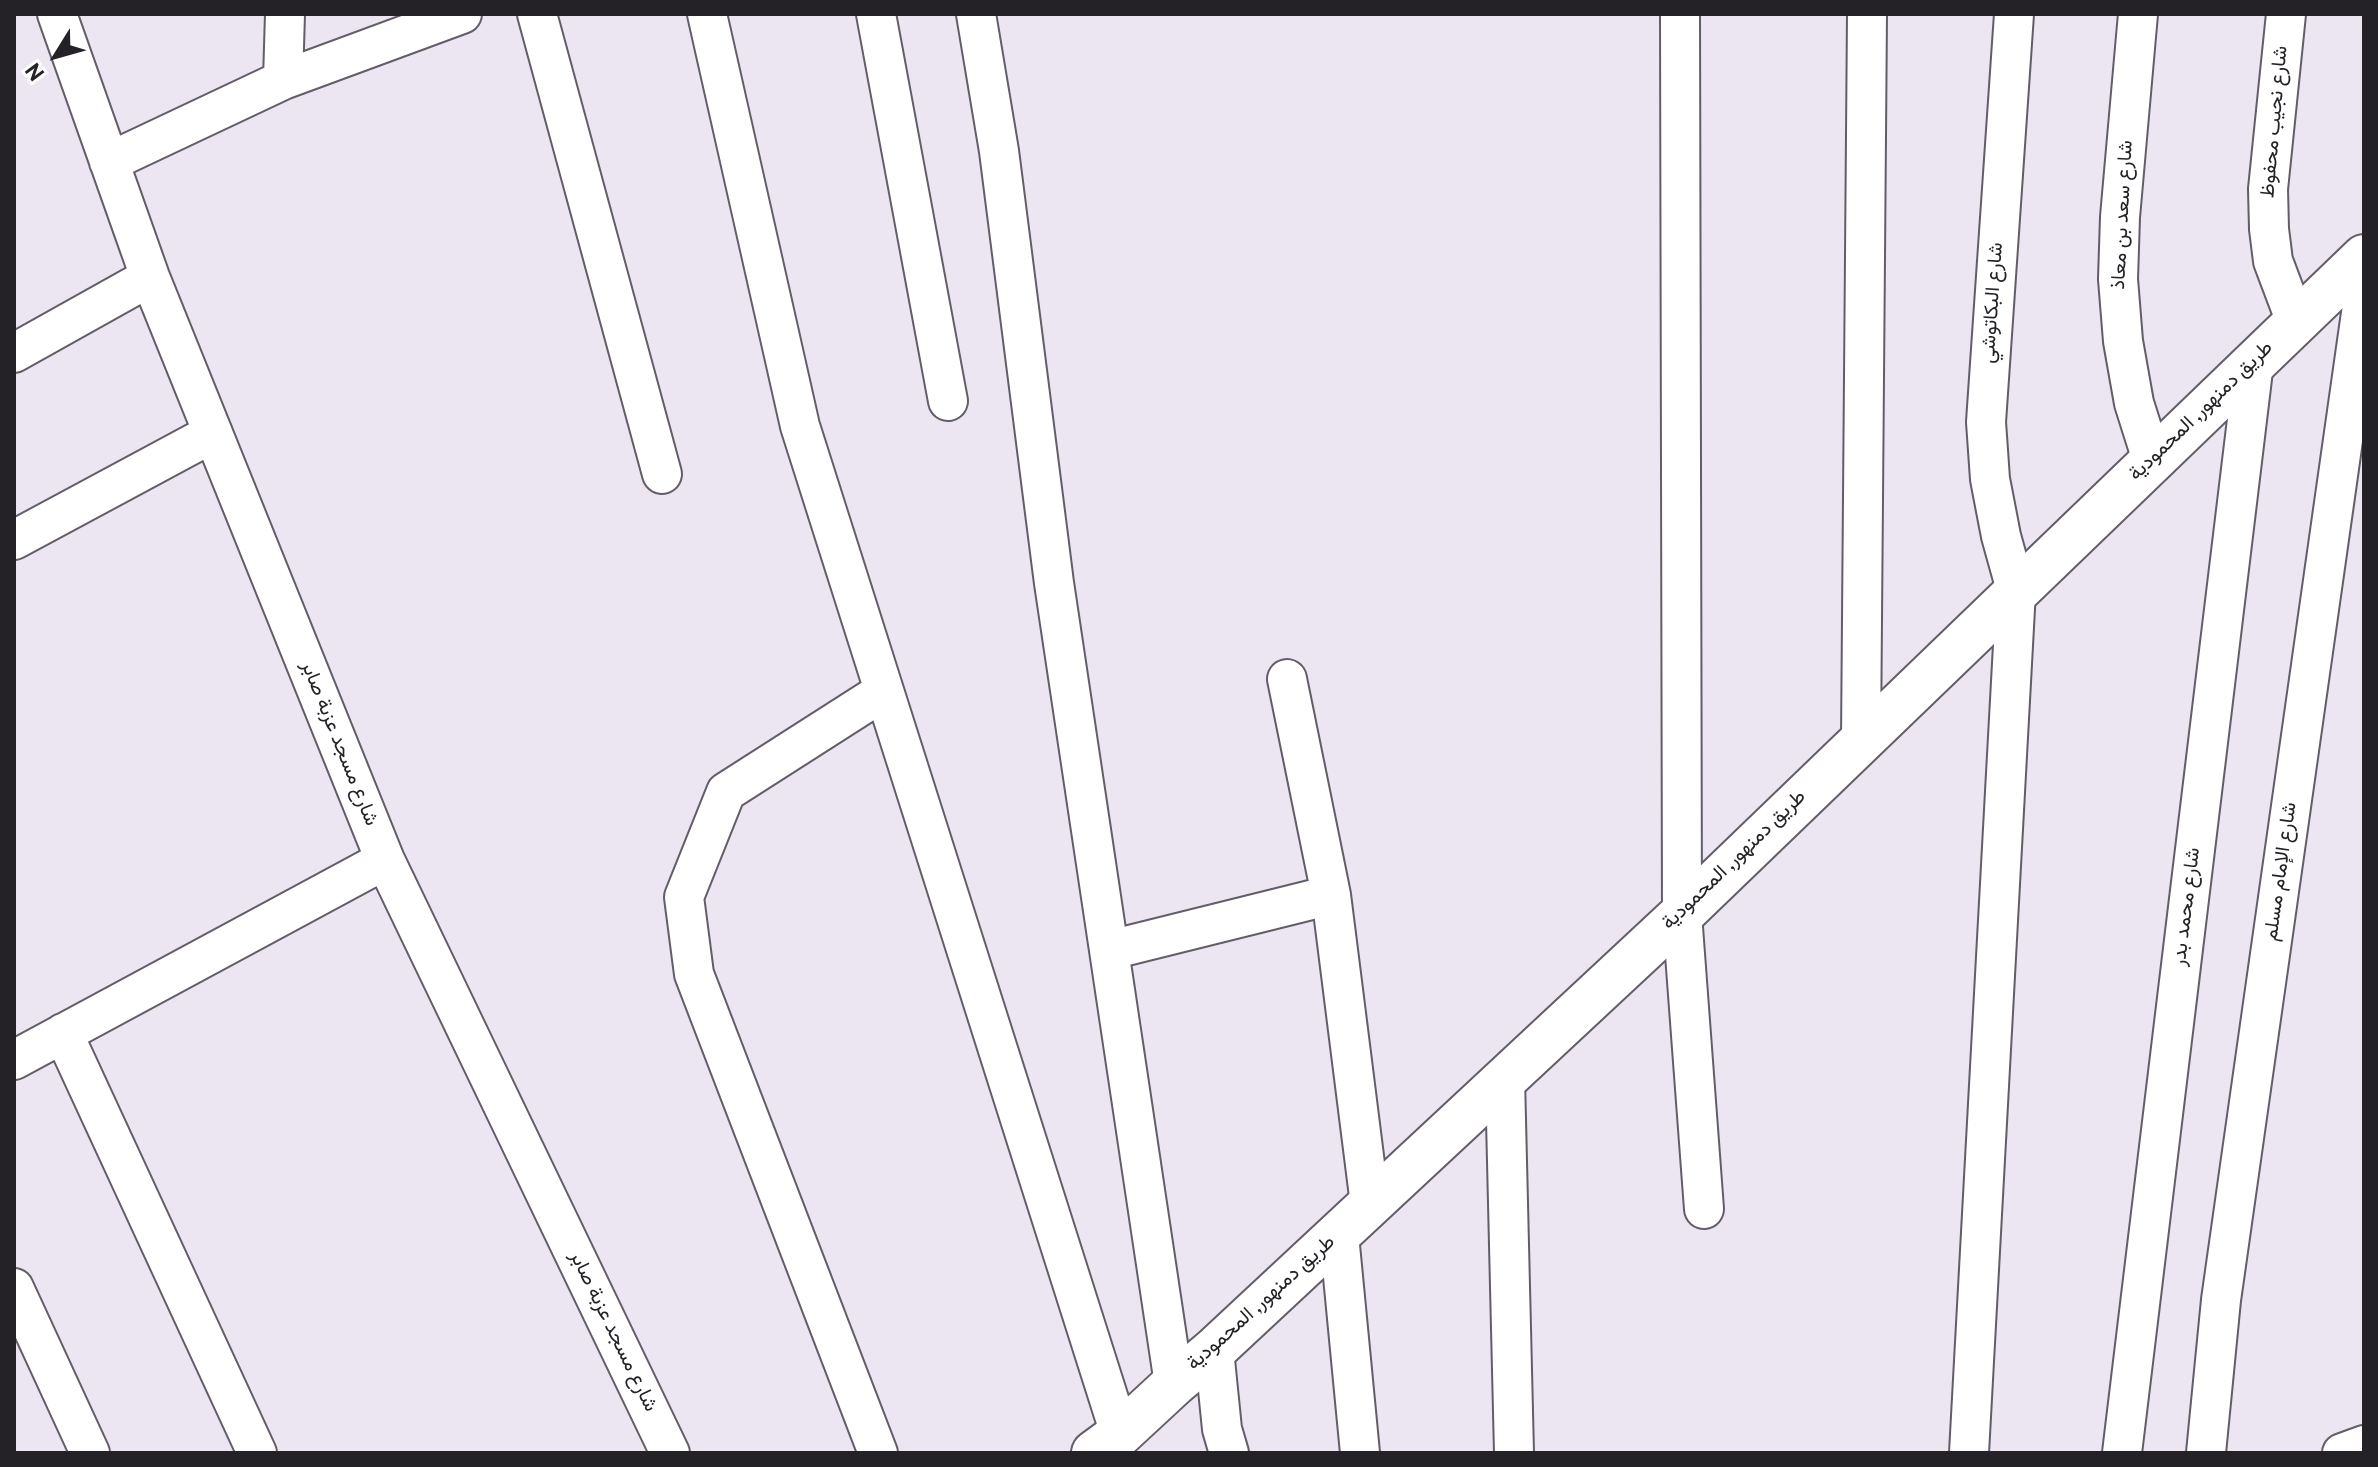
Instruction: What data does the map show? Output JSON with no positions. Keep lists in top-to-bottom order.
{
  "streets": {
    "main road": ["طريق دمنهور, المحمودية"],
    "street": [
      "شارع نجيب محفوظ",
      "شارع سعد بن معاذ",
      "شارع البكاتوشي",
      "شارع مسجد عزبة صابر",
      "شارع الإمام مسلم",
      "شارع محمد بدر"
    ]
  },
  "crossings": [
    ["شارع نجيب محفوظ", "طريق دمنهور, المحمودية"],
    ["شارع سعد بن معاذ", "طريق دمنهور, المحمودية"],
    ["شارع البكاتوشي", "طريق دمنهور, المحمودية"],
    ["طريق دمنهور, المحمودية", "شارع محمد بدر"]
  ],
  "north": "bottom left"
}
